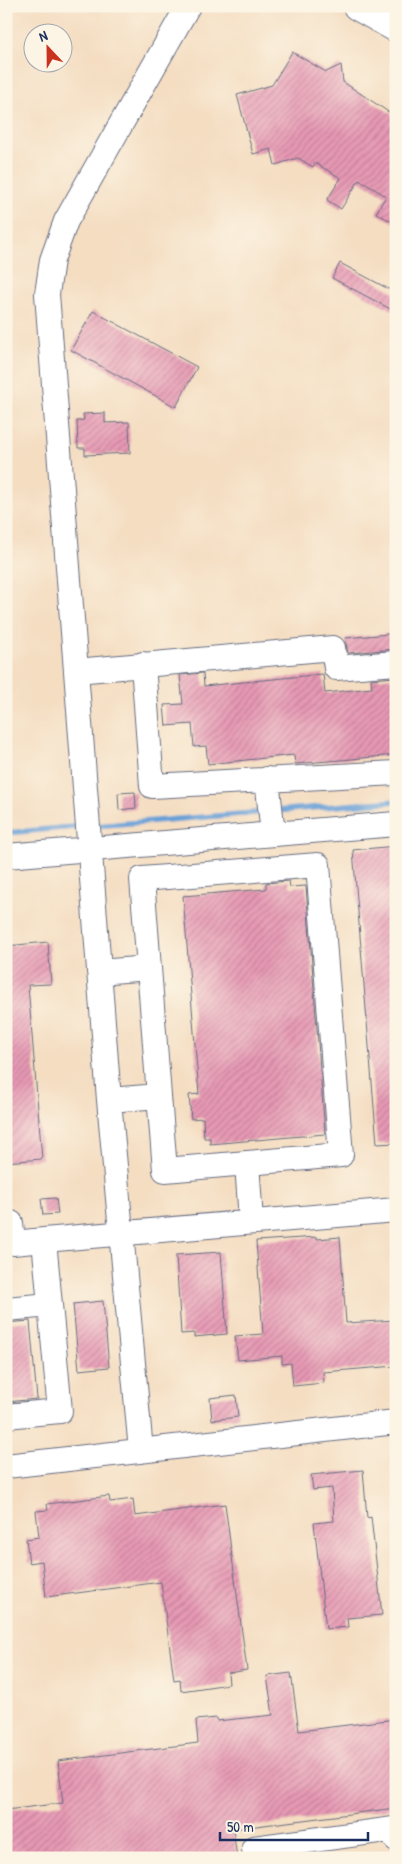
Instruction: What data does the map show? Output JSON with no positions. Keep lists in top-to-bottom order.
{
  "scale_bar": "50 m",
  "north": "top"
}
